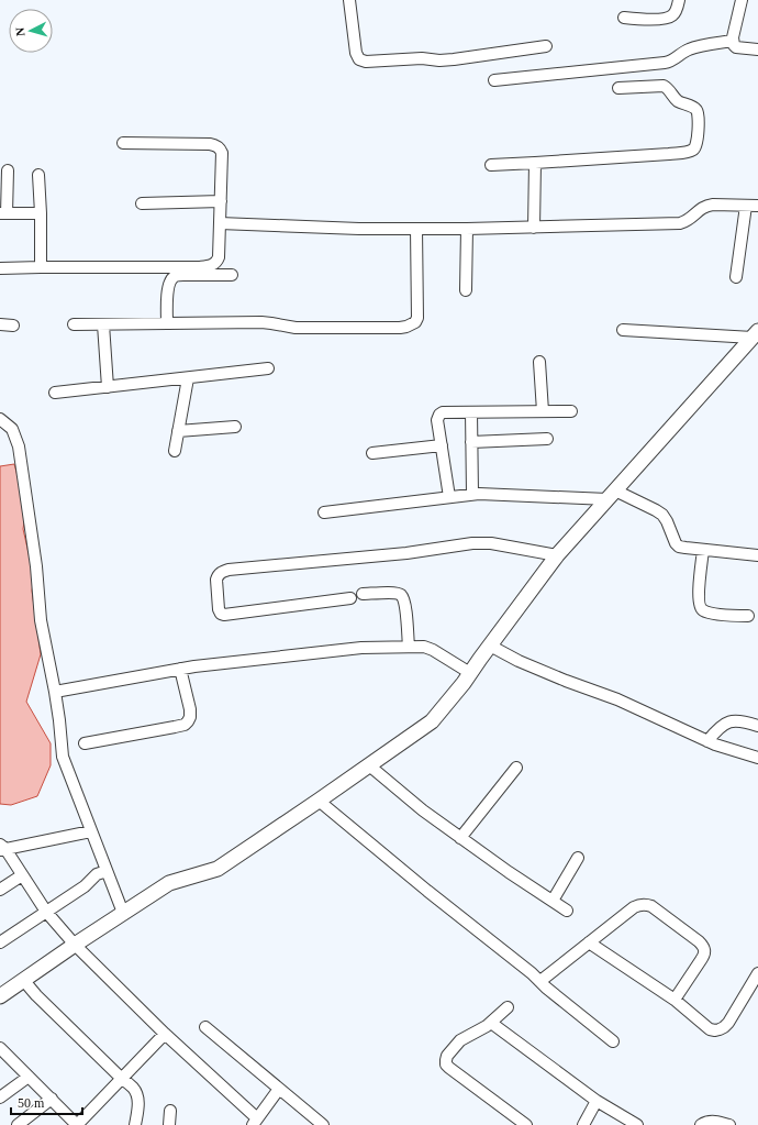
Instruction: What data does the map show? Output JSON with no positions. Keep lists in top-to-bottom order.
{
  "scale_bar": "50 m",
  "north": "left"
}
